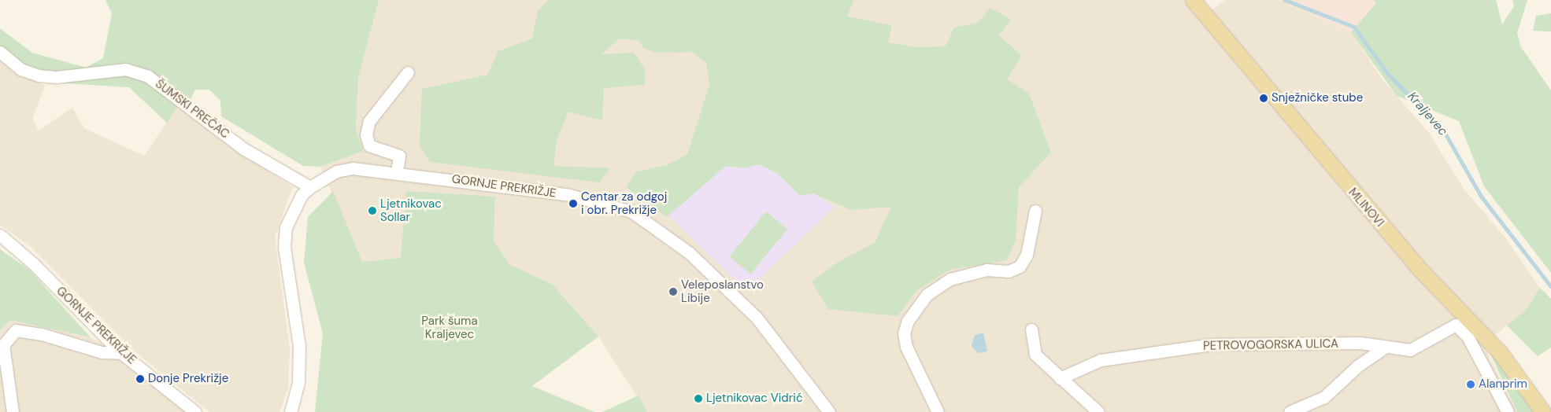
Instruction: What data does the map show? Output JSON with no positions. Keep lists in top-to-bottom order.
{
  "streets": {
    "main road": ["MLINOVI"],
    "street": ["ŠUMSKI PREČAC", "GORNJE PREKRIŽJE", "PETROVOGORSKA ULICA"]
  },
  "crossings": [
    ["ŠUMSKI PREČAC", "GORNJE PREKRIŽJE"]
  ],
  "water": ["Kraljevec"],
  "parks": ["Park šuma Kraljevec"],
  "places": [
    "Snježničke stube",
    "Centar za odgoj i obr. Prekrižje",
    "Ljetnikovac Sollar",
    "Veleposlanstvo Libije",
    "Donje Prekrižje",
    "Alanprim",
    "Ljetnikovac Vidrić"
  ]
}
